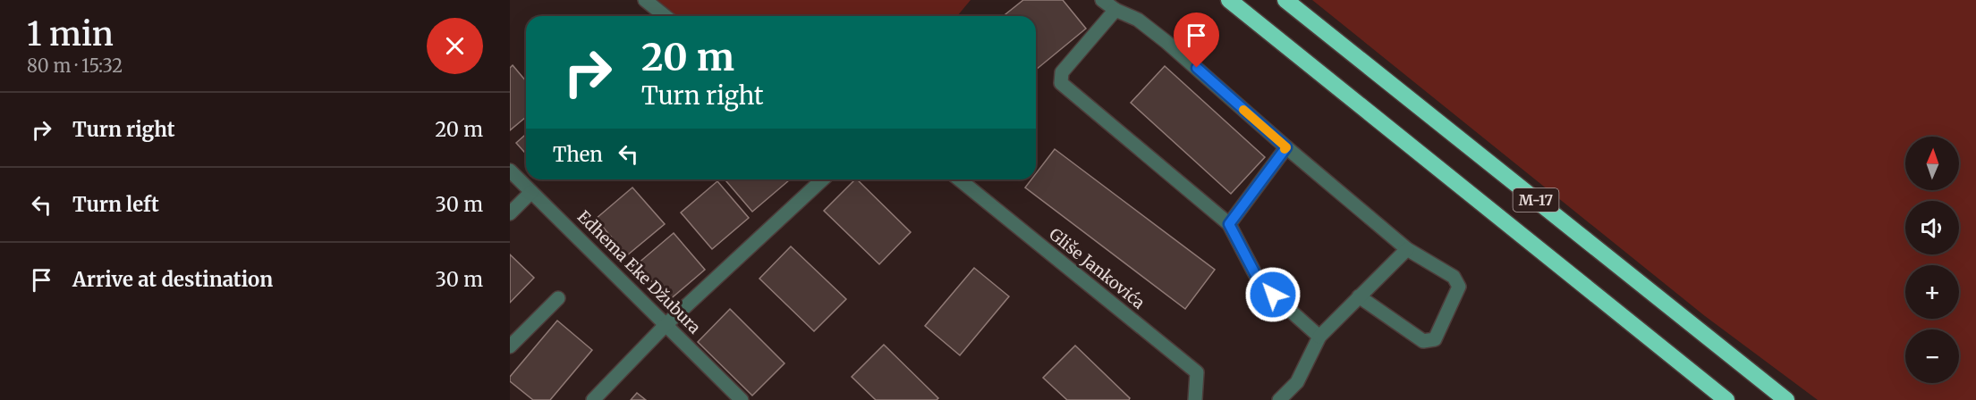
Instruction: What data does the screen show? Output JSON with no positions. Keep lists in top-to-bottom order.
{
  "streets": {
    "highway": ["M-17"],
    "street": ["Gliše Jankovića", "Edhema Eke Džubura"]
  },
  "north": "top",
  "page": {
    "heading": ["1 min", "80 m · 15:32"],
    "turn": ["20 m", "Turn right"],
    "list": [
      {
        "name": "Turn right",
        "value": "20 m"
      },
      {
        "name": "Turn left",
        "value": "30 m"
      },
      {
        "name": "Arrive at destination",
        "value": "30 m"
      }
    ],
    "then": "Then",
    "map_buttons": ["+", "−"]
  }
}
